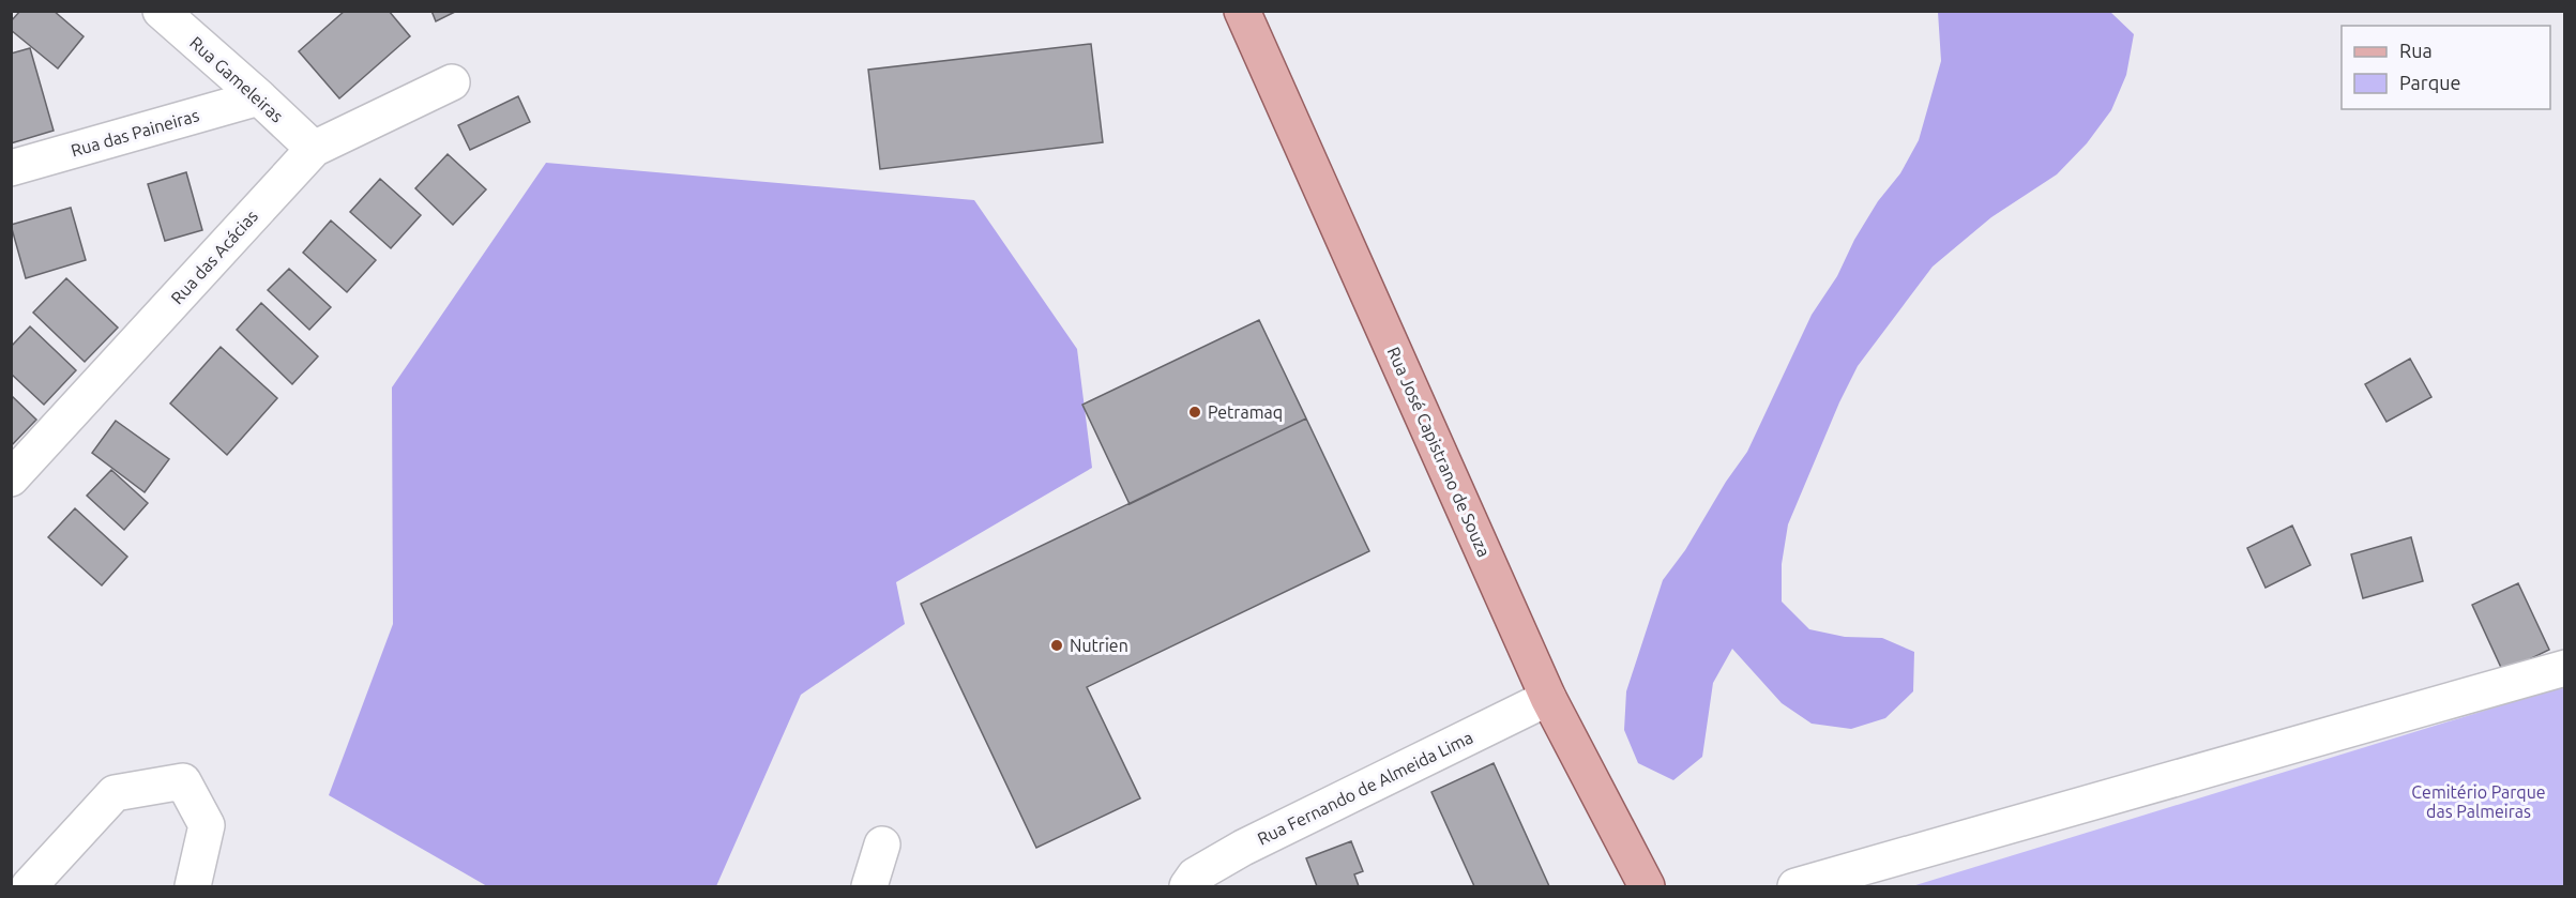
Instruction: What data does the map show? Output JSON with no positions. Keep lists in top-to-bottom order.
{
  "streets": {
    "main road": ["Rua José Capistrano de Souza"],
    "street": [
      "Rua Gameleiras",
      "Rua das Paineiras",
      "Rua das Acácias",
      "Rua Fernando de Almeida Lima"
    ]
  },
  "crossings": [
    ["Rua Gameleiras", "Rua das Paineiras"],
    ["Rua Gameleiras", "Rua das Acácias"],
    ["Rua José Capistrano de Souza", "Rua Fernando de Almeida Lima"]
  ],
  "parks": ["Cemitério Parque das Palmeiras"],
  "places": ["Petramaq", "Nutrien"],
  "legend": ["Rua", "Parque"]
}
